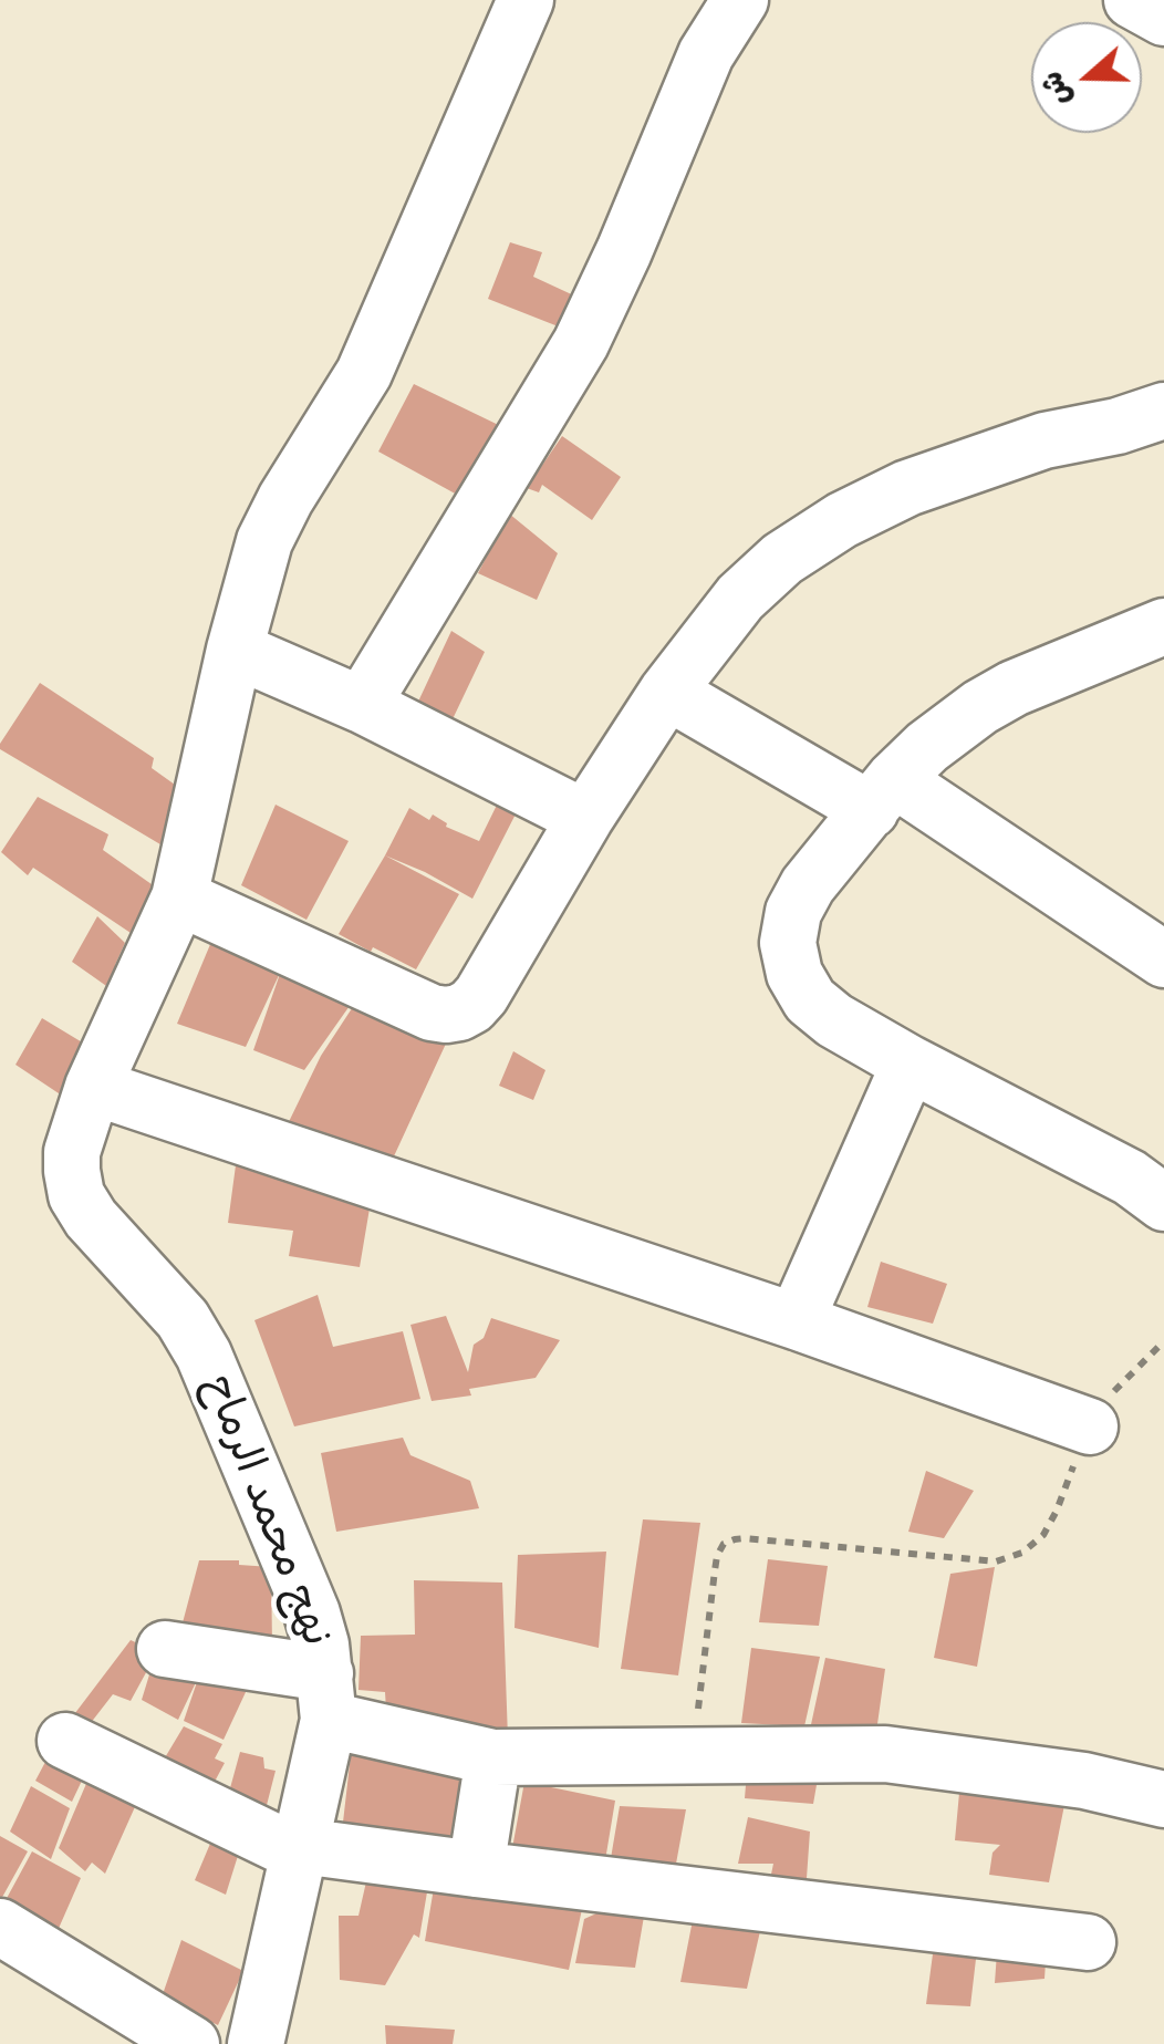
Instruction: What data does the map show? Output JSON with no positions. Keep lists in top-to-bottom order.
{
  "streets": {
    "street": ["نهج محمد الرماح"]
  },
  "north": "left"
}
